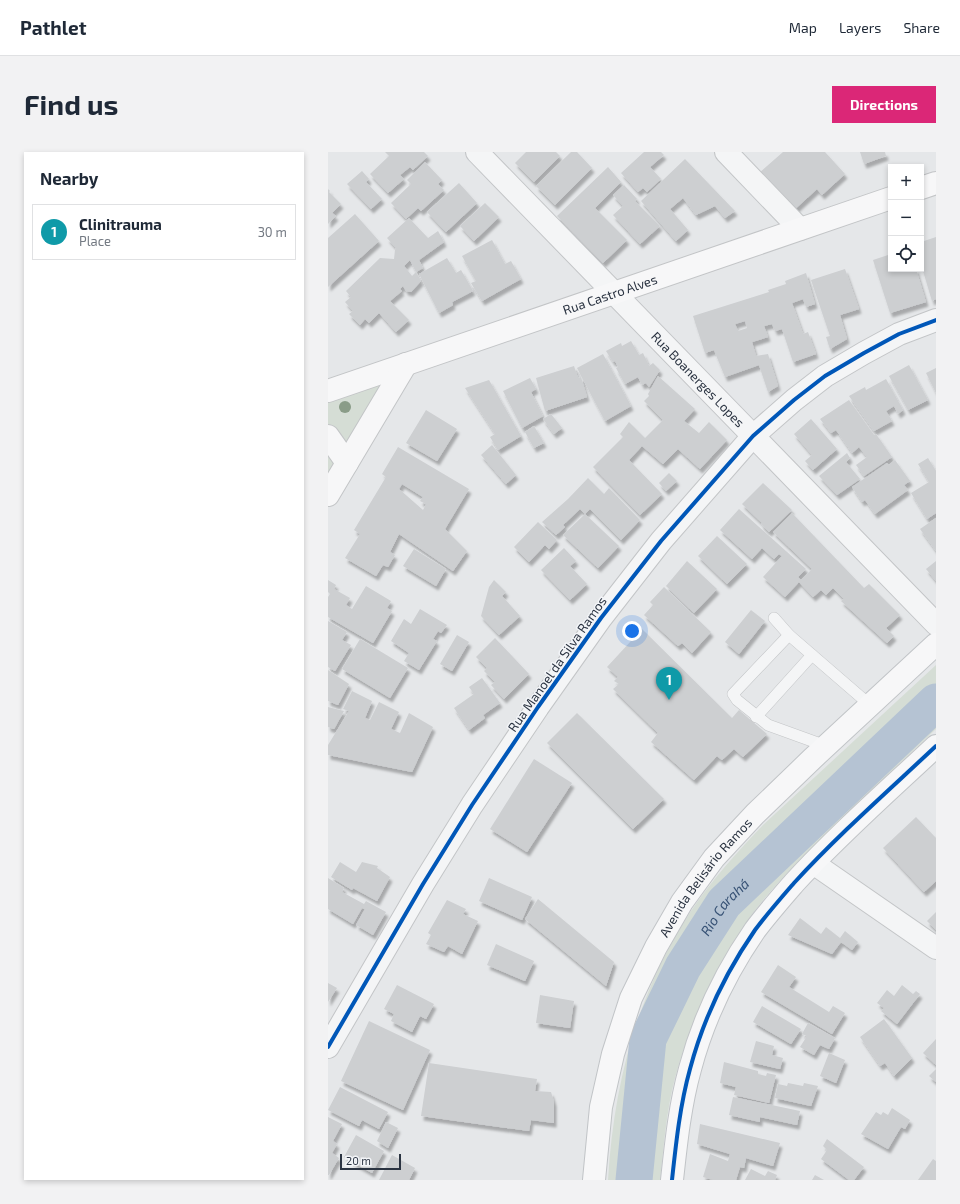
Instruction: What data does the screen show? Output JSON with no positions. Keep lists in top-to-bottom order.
{
  "streets": {
    "main road": ["Rua Castro Alves", "Avenida Belisário Ramos"],
    "street": ["Rua Boanerges Lopes", "Rua Manoel da Silva Ramos"]
  },
  "crossings": [
    ["Rua Castro Alves", "Rua Boanerges Lopes"],
    ["Rua Boanerges Lopes", "Rua Manoel da Silva Ramos"]
  ],
  "water": ["Rio Carahá"],
  "scale_bar": "20 m",
  "page": {
    "header": "Pathlet",
    "nav": ["Map", "Layers", "Share"],
    "buttons": "Directions",
    "title": "Find us",
    "heading": "Nearby",
    "map_buttons": ["+", "−"],
    "list": [
      {
        "mark": "1",
        "name": "Clinitrauma",
        "note": "Place",
        "value": "30 m"
      }
    ],
    "pins": "1",
    "scale": "20 m"
  }
}
